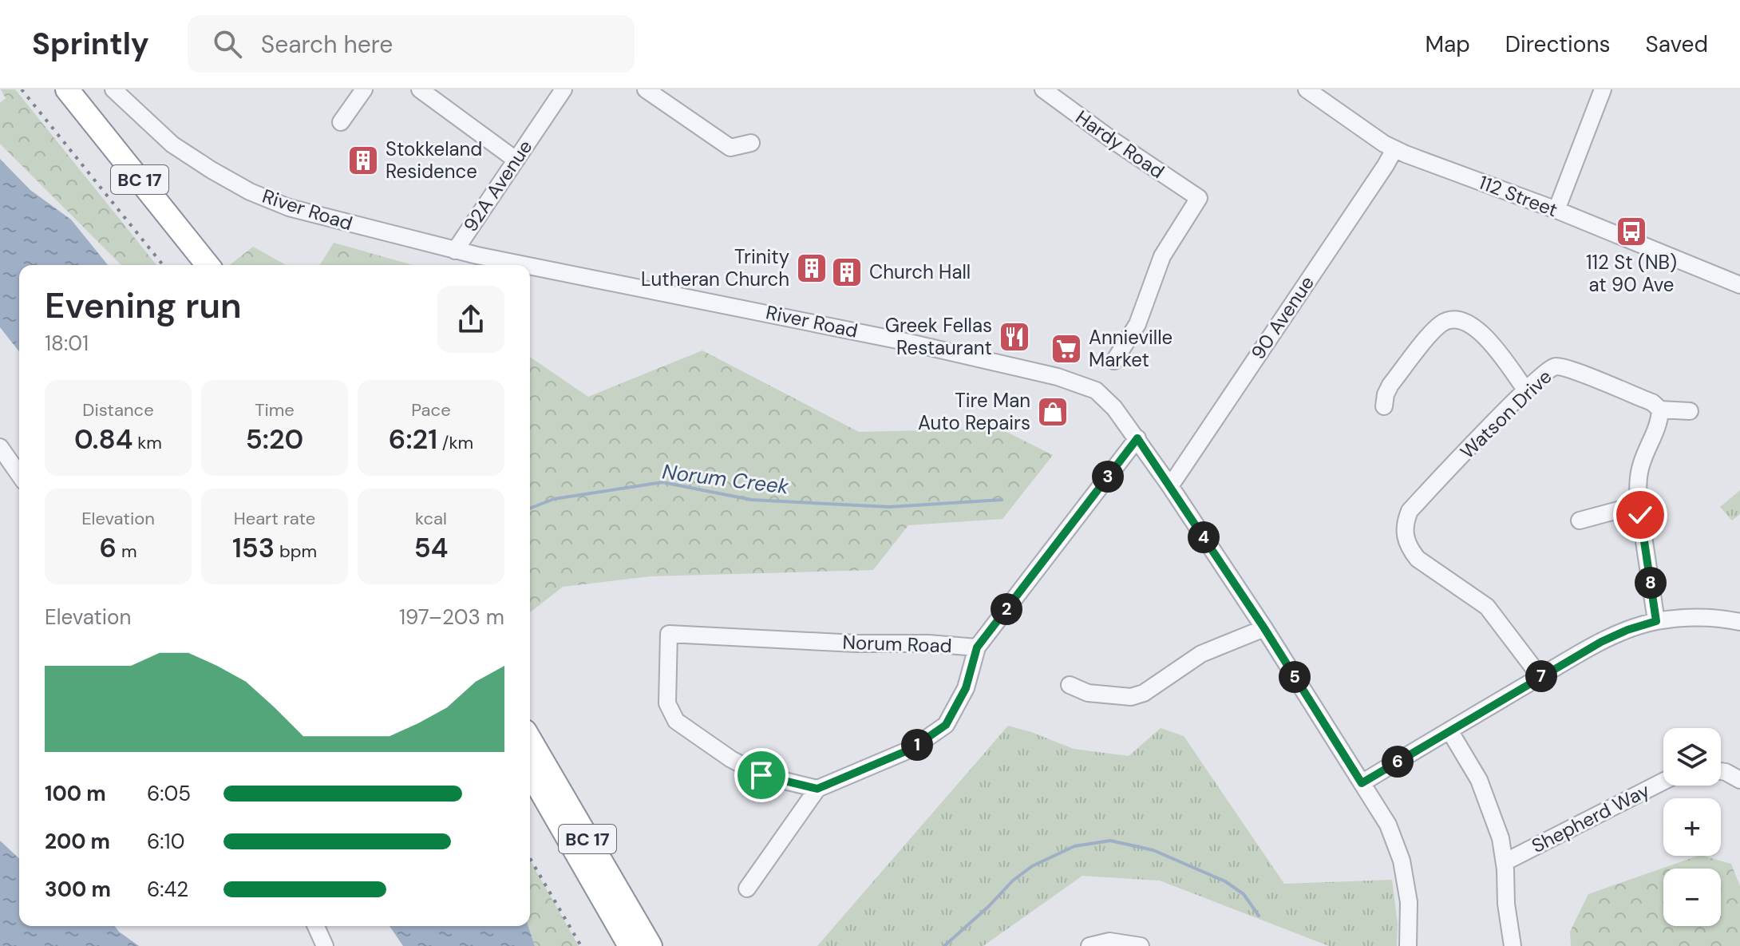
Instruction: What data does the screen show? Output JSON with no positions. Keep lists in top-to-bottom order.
{
  "streets": {
    "highway": ["BC 17"],
    "street": [
      "Hardy Road",
      "92A Avenue",
      "112 Street",
      "River Road",
      "90 Avenue",
      "Watson Drive",
      "Norum Road",
      "Shepherd Way"
    ]
  },
  "crossings": [
    ["92A Avenue", "River Road"],
    ["112 Street", "90 Avenue"],
    ["River Road", "90 Avenue"],
    ["River Road", "Norum Road"]
  ],
  "water": ["Norum Creek"],
  "places": {
    "building": ["Stokkeland Residence", "Trinity Lutheran Church", "Church Hall"],
    "bus stop": ["112 St (NB) at 90 Ave"],
    "restaurant": ["Greek Fellas Restaurant"],
    "supermarket": ["Annieville Market"],
    "shop": ["Tire Man Auto Repairs"]
  },
  "page": {
    "header": "Sprintly",
    "search": "Search here",
    "nav": ["Map", "Directions", "Saved"],
    "heading": ["Evening run", "18:01"],
    "stats": [
      ["Distance", "0.84 km"],
      ["Time", "5:20"],
      ["Pace", "6:21 /km"],
      ["Elevation", "6 m"],
      ["Heart rate", "153 bpm"],
      ["kcal", "54"]
    ],
    "pins": [
      "3",
      "4",
      "8",
      "2",
      "7",
      "5",
      "1",
      "6"
    ],
    "chart": ["Elevation", "197–203 m"],
    "map_buttons": ["+", "−"],
    "list": [
      {
        "name": "100 m",
        "note": "6:05"
      },
      {
        "name": "200 m",
        "note": "6:10"
      },
      {
        "name": "300 m",
        "note": "6:42"
      }
    ]
  }
}
